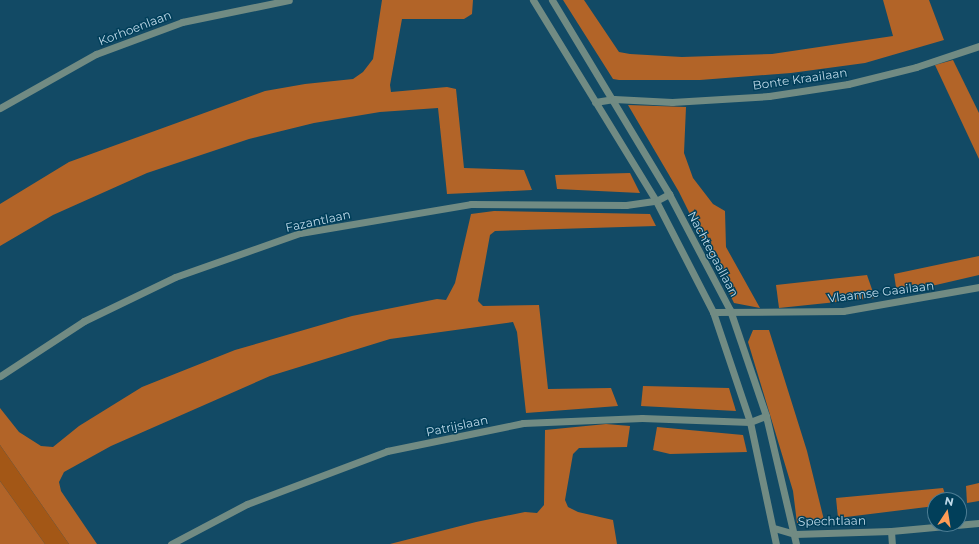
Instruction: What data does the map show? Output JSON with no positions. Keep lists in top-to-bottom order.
{
  "streets": {
    "street": [
      "Korhoenlaan",
      "Bonte Kraailaan",
      "Fazantlaan",
      "Nachtegaallaan",
      "Vlaamse Gaailaan",
      "Patrijslaan",
      "Spechtlaan"
    ]
  },
  "crossings": [
    ["Bonte Kraailaan", "Nachtegaallaan"],
    ["Fazantlaan", "Nachtegaallaan"],
    ["Nachtegaallaan", "Vlaamse Gaailaan"],
    ["Nachtegaallaan", "Patrijslaan"],
    ["Nachtegaallaan", "Spechtlaan"]
  ],
  "north": "top"
}
